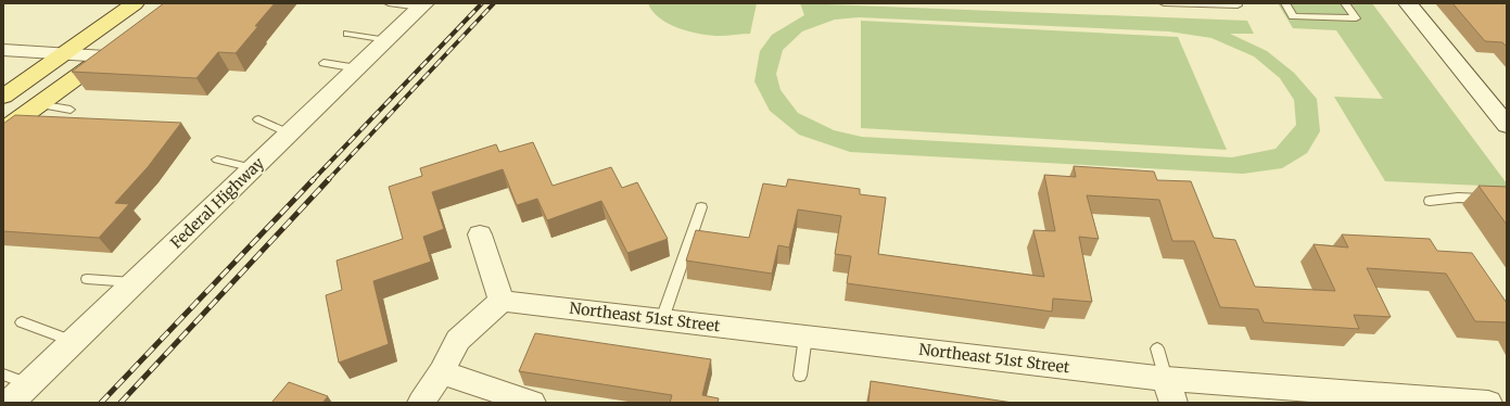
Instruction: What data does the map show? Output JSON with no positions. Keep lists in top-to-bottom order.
{
  "streets": {
    "street": ["Federal Highway", "Northeast 51st Street"]
  }
}
